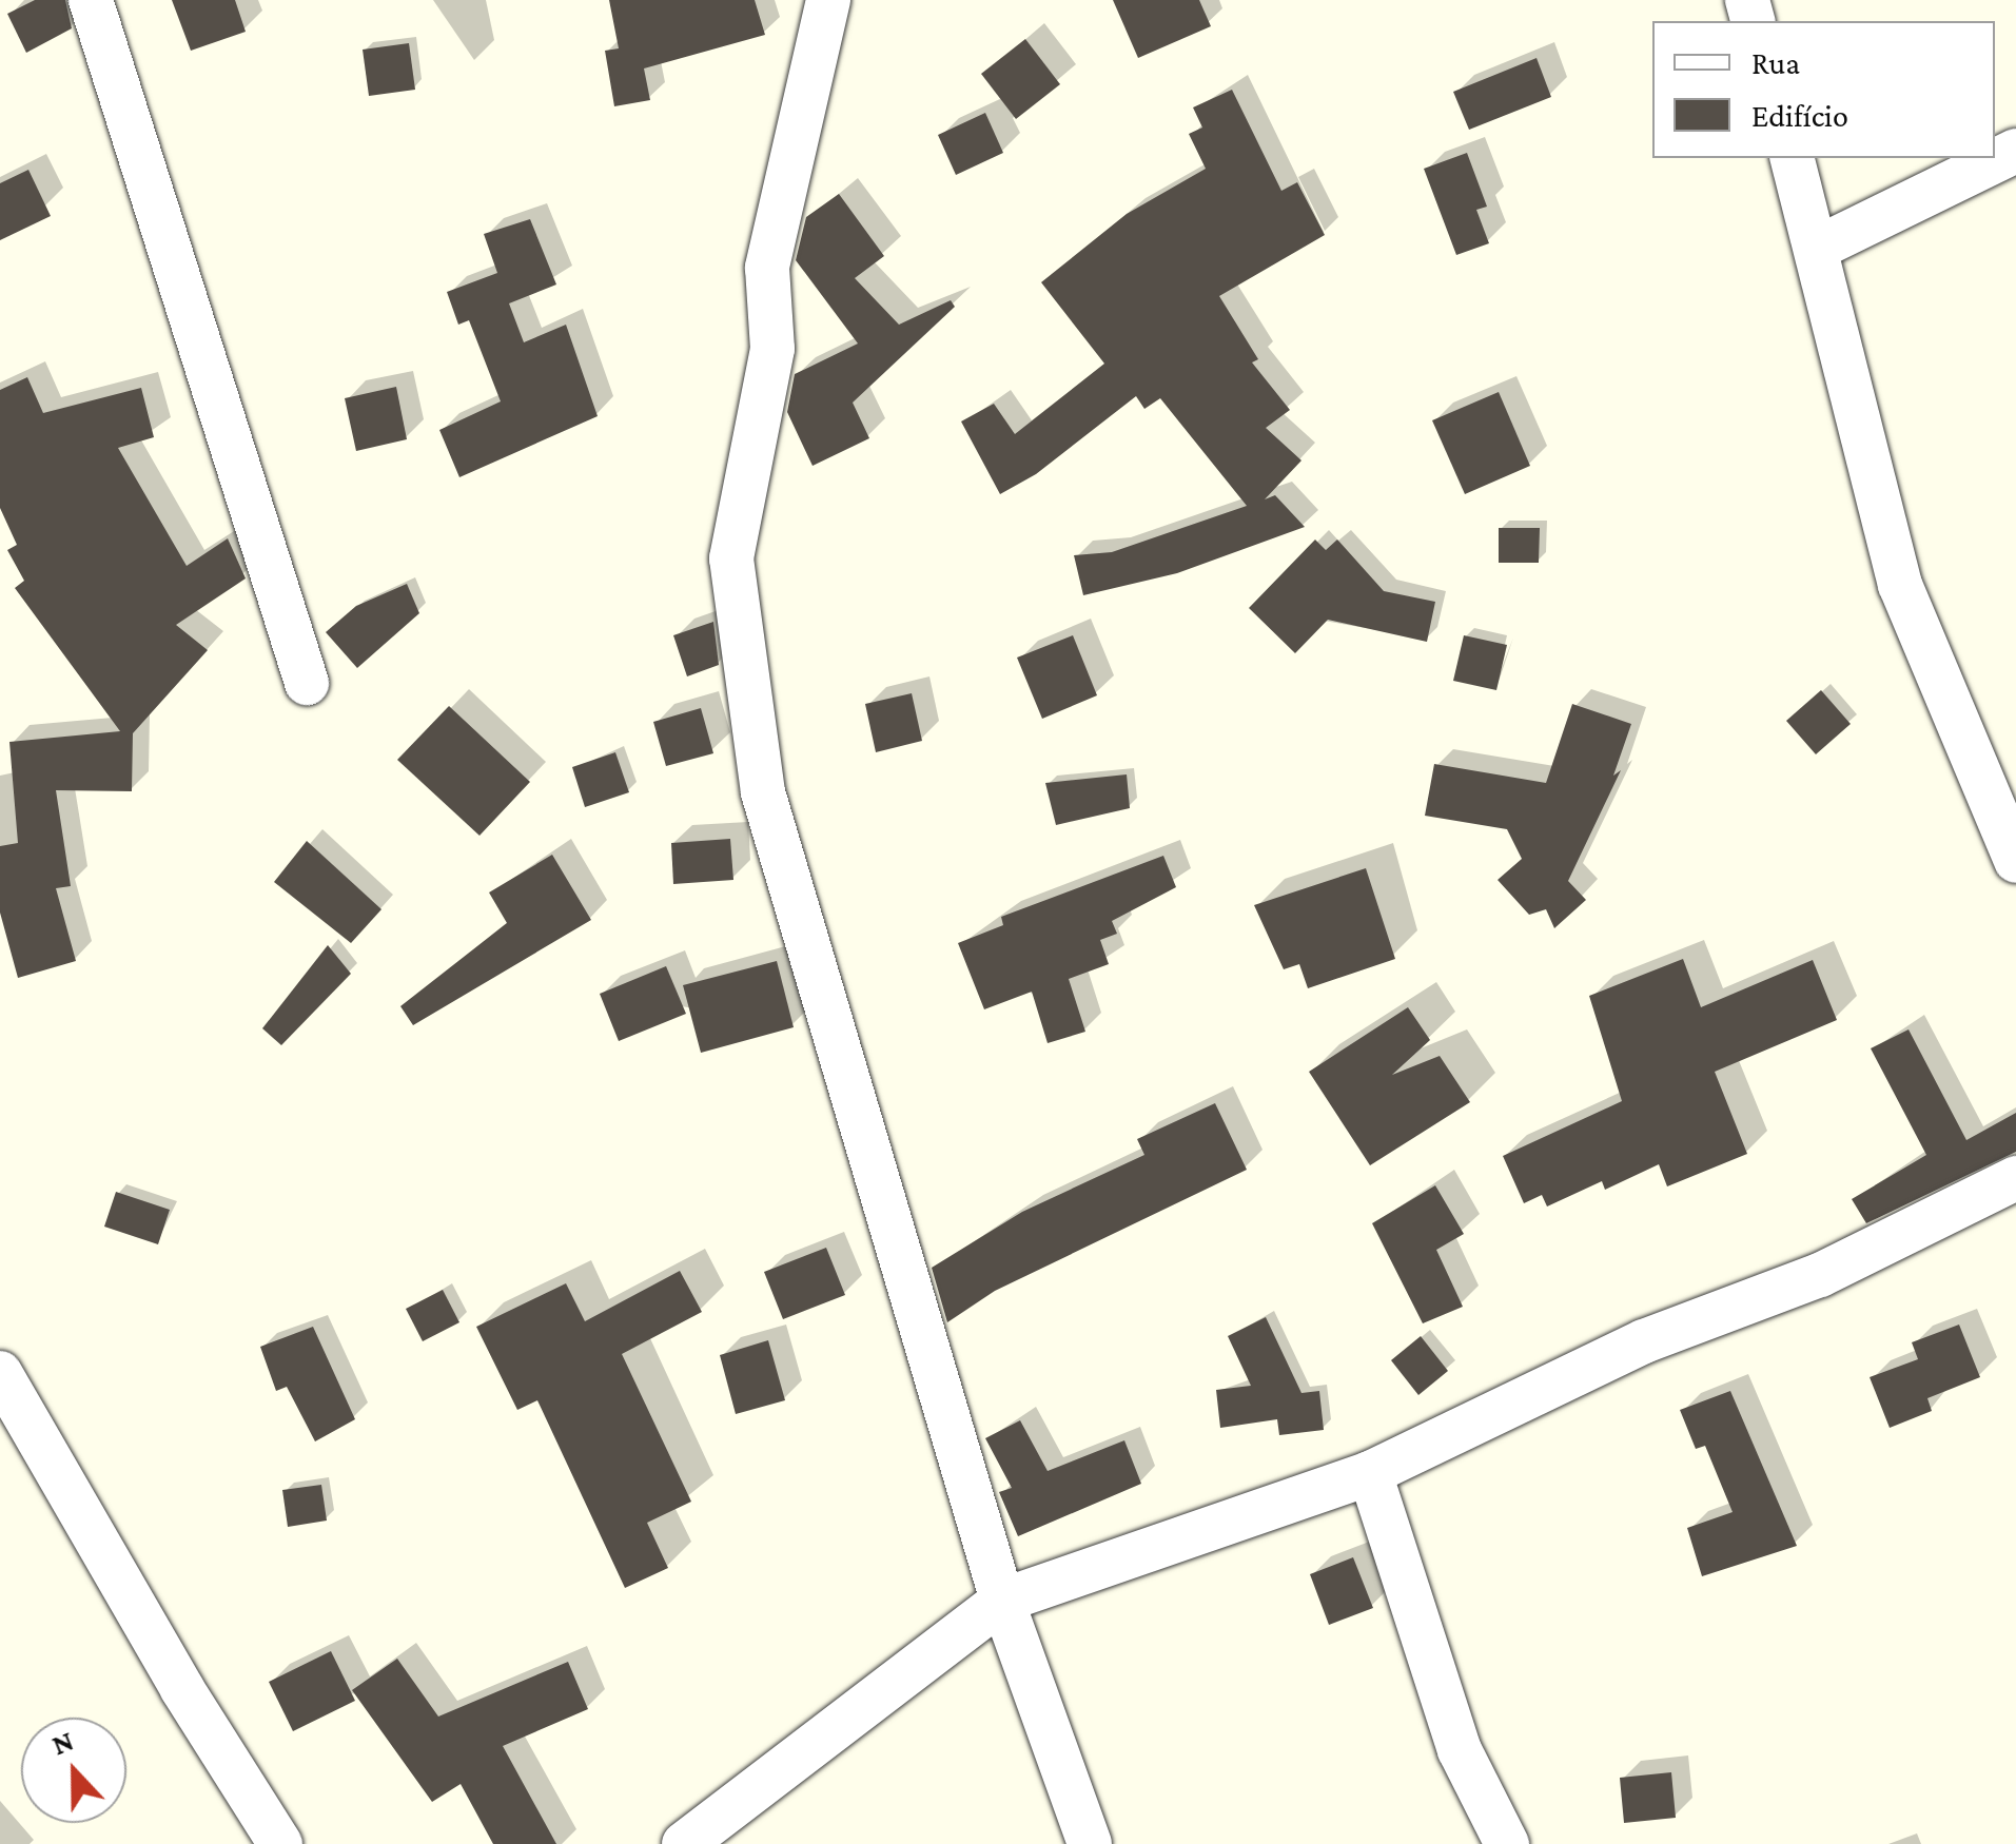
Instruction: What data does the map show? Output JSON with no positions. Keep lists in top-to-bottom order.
{
  "legend": ["Rua", "Edifício"],
  "north": "top"
}
